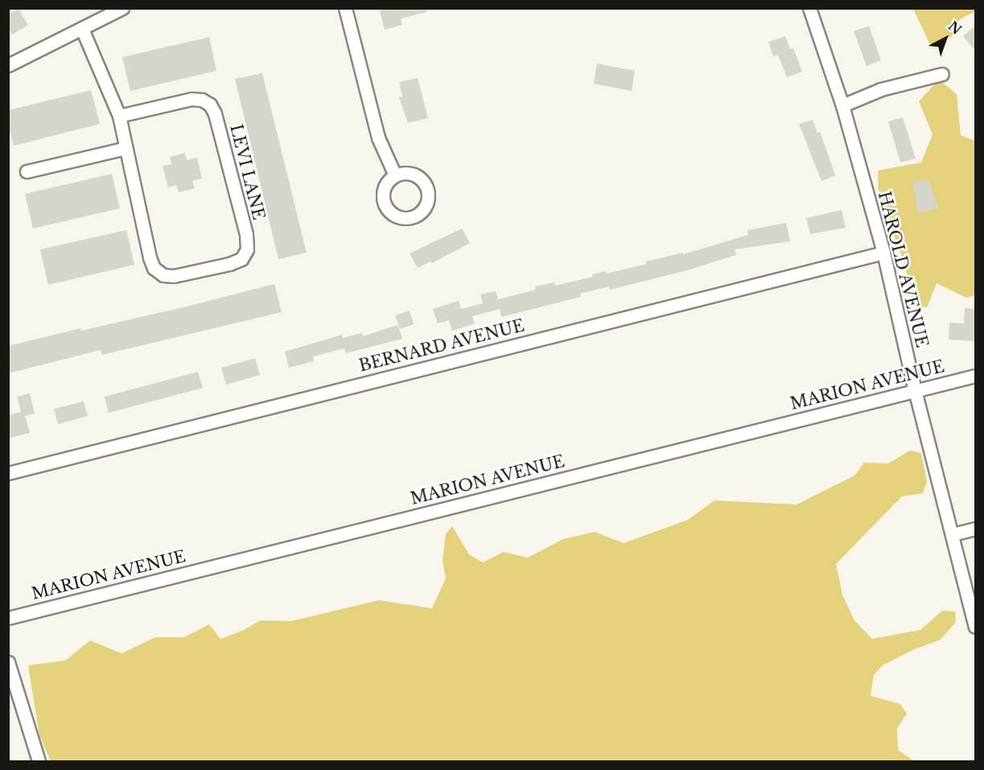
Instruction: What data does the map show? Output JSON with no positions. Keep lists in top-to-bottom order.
{
  "streets": {
    "street": [
      "LEVI LANE",
      "HAROLD AVENUE",
      "BERNARD AVENUE",
      "MARION AVENUE"
    ]
  },
  "crossings": [
    ["HAROLD AVENUE", "BERNARD AVENUE"],
    ["HAROLD AVENUE", "MARION AVENUE"]
  ],
  "north": "top right"
}
